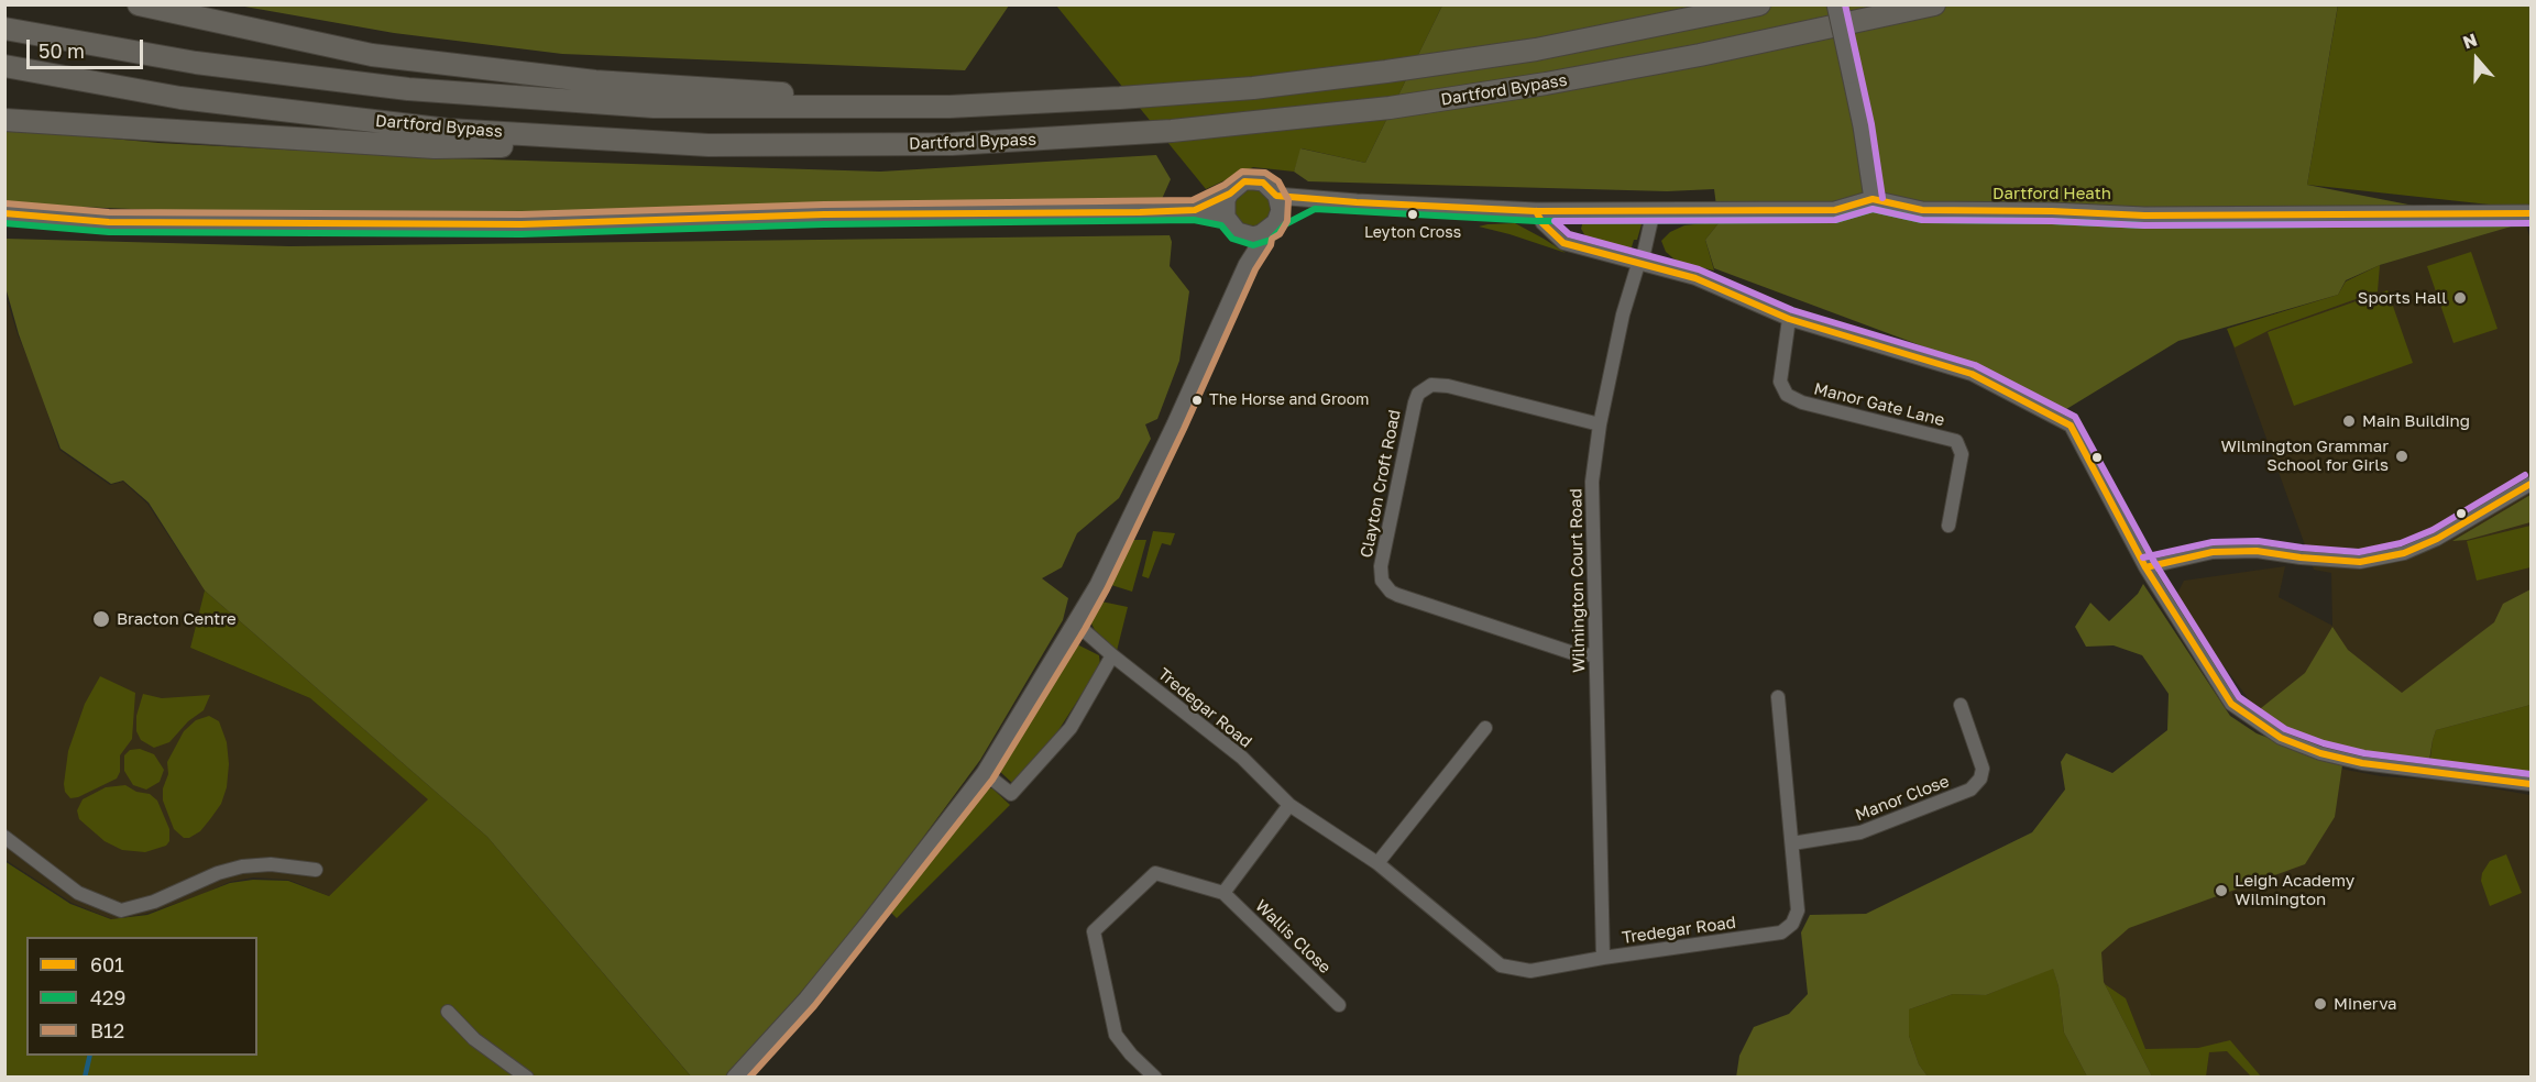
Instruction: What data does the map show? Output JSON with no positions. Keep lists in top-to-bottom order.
{
  "streets": {
    "highway": ["Dartford Bypass"],
    "street": [
      "Manor Gate Lane",
      "Clayton Croft Road",
      "Wilmington Court Road",
      "Tredegar Road",
      "Manor Close",
      "Wallis Close"
    ]
  },
  "crossings": [
    ["Clayton Croft Road", "Wilmington Court Road"],
    ["Wilmington Court Road", "Tredegar Road"],
    ["Tredegar Road", "Manor Close"]
  ],
  "parks": ["Dartford Heath"],
  "places": [
    "Leyton Cross",
    "Sports Hall",
    "The Horse and Groom",
    "Main Building",
    "Wilmington Grammar School for Girls",
    "Bracton Centre",
    "Leigh Academy Wilmington",
    "Minerva"
  ],
  "lines": ["transit line B12", "transit line 601", "transit line 429"],
  "legend": ["601", "429", "B12"],
  "scale_bar": "50 m",
  "north": "top"
}
